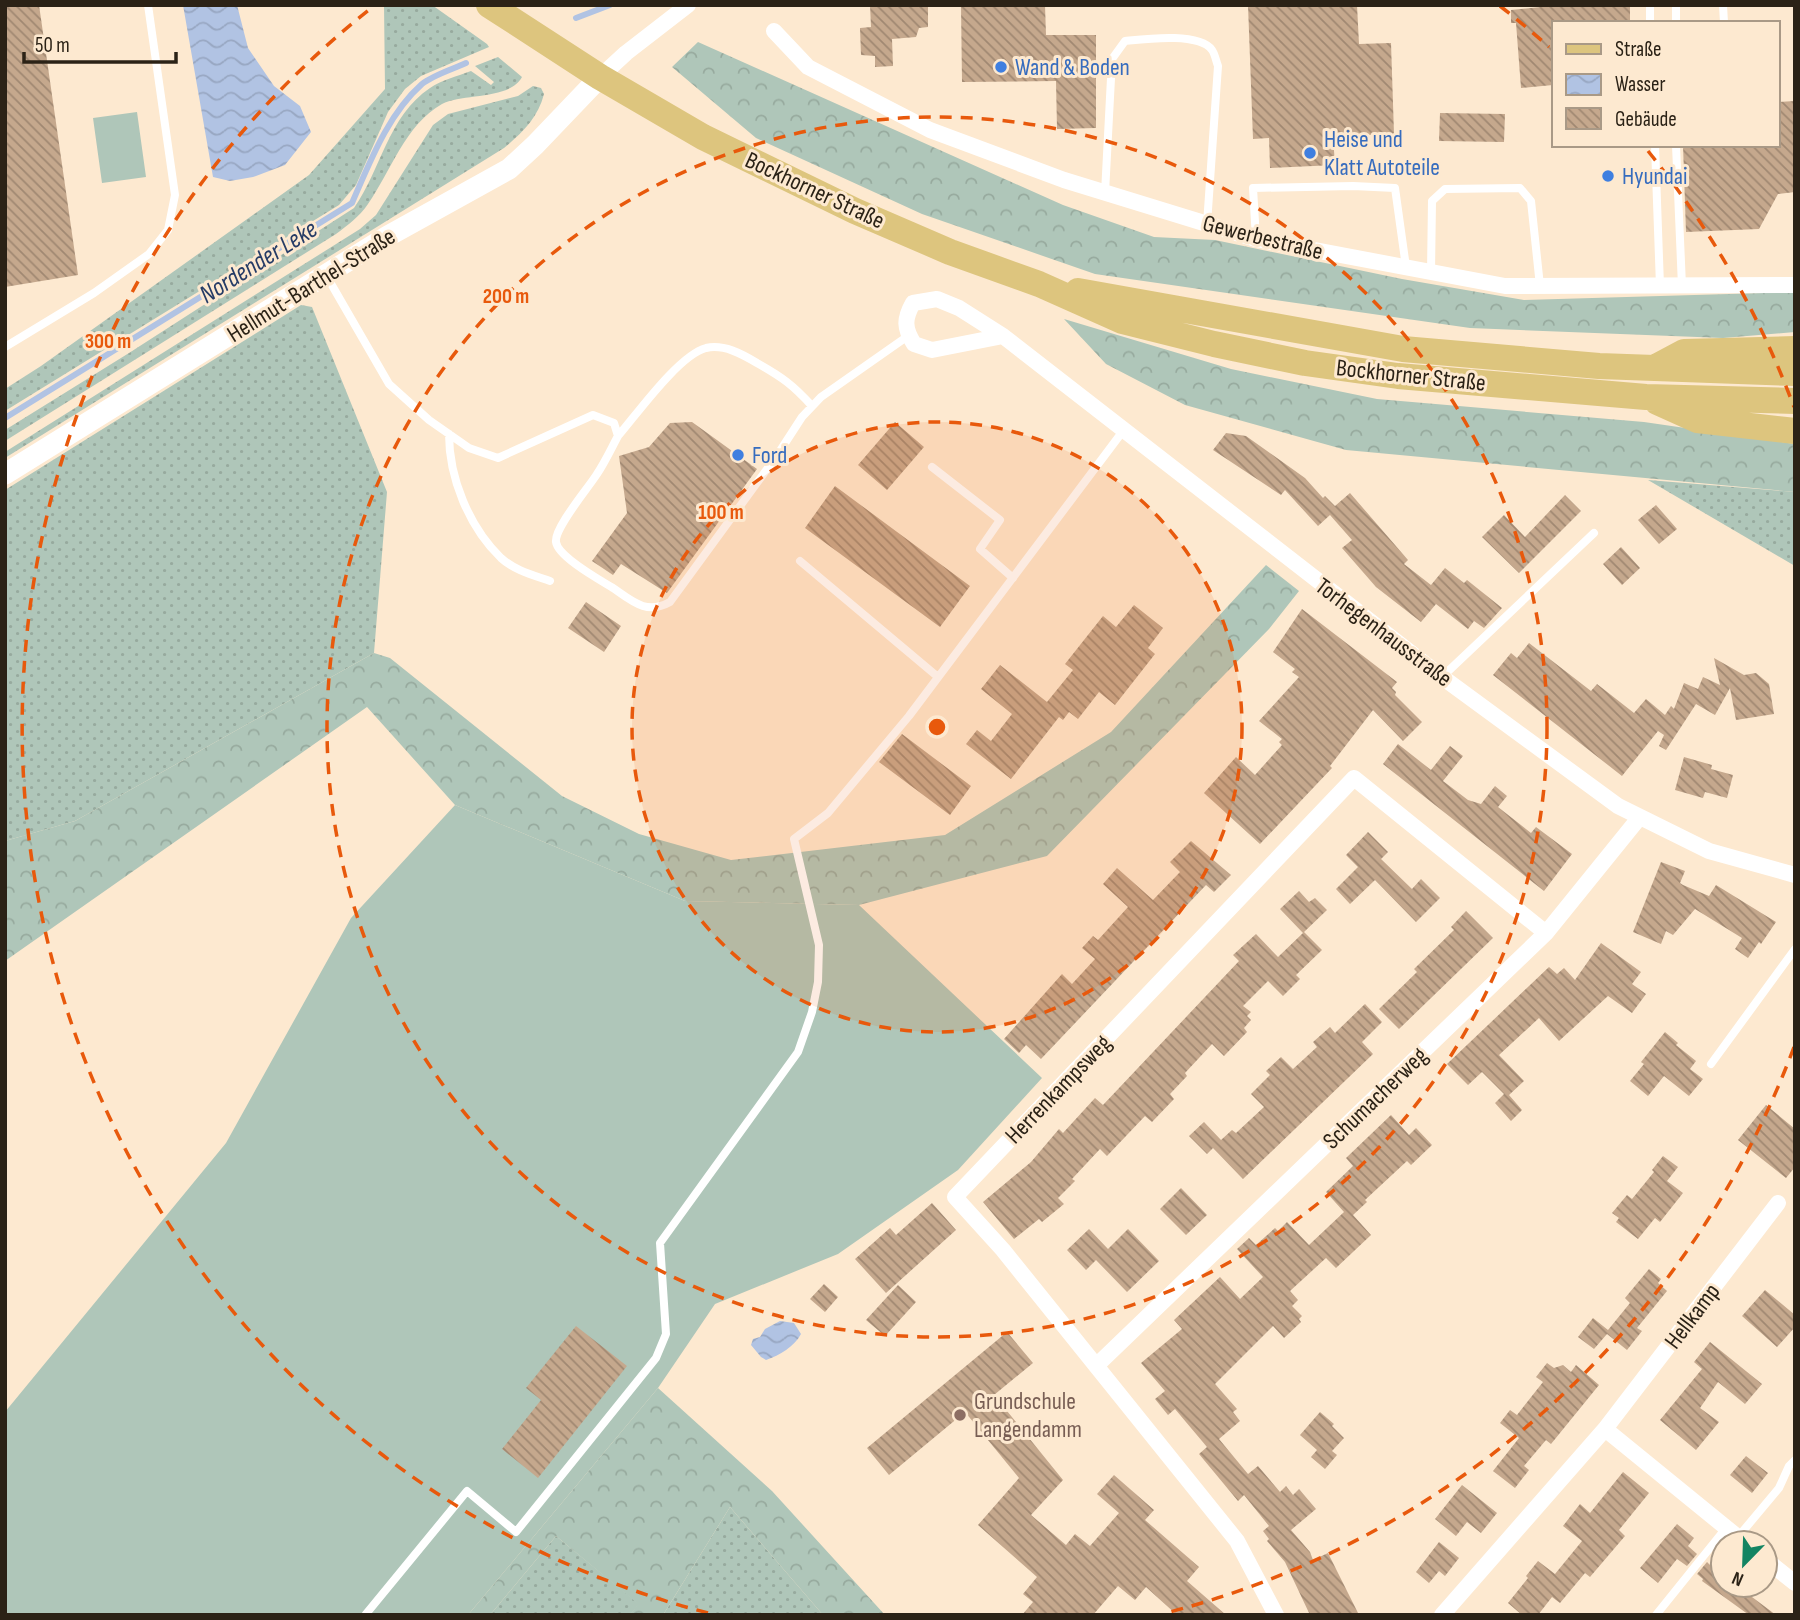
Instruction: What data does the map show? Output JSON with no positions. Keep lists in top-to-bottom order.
{
  "streets": {
    "main road": ["Bockhorner Straße"],
    "street": [
      "Gewerbestraße",
      "Hellmut-Barthel-Straße",
      "Torhegenhausstraße",
      "Herrenkampsweg",
      "Schumacherweg",
      "Hellkamp"
    ]
  },
  "crossings": [
    ["Bockhorner Straße", "Hellmut-Barthel-Straße"],
    ["Torhegenhausstraße", "Schumacherweg"],
    ["Herrenkampsweg", "Schumacherweg"]
  ],
  "water": ["Nordender Leke"],
  "places": [
    "Wand & Boden",
    "Heise und Klatt Autoteile",
    "Hyundai",
    "Ford",
    "Grundschule Langendamm"
  ],
  "legend": ["Straße", "Wasser", "Gebäude"],
  "scale_bar": "50 m",
  "north": "bottom left",
  "rings": ["200 m", "300 m", "100 m"]
}
